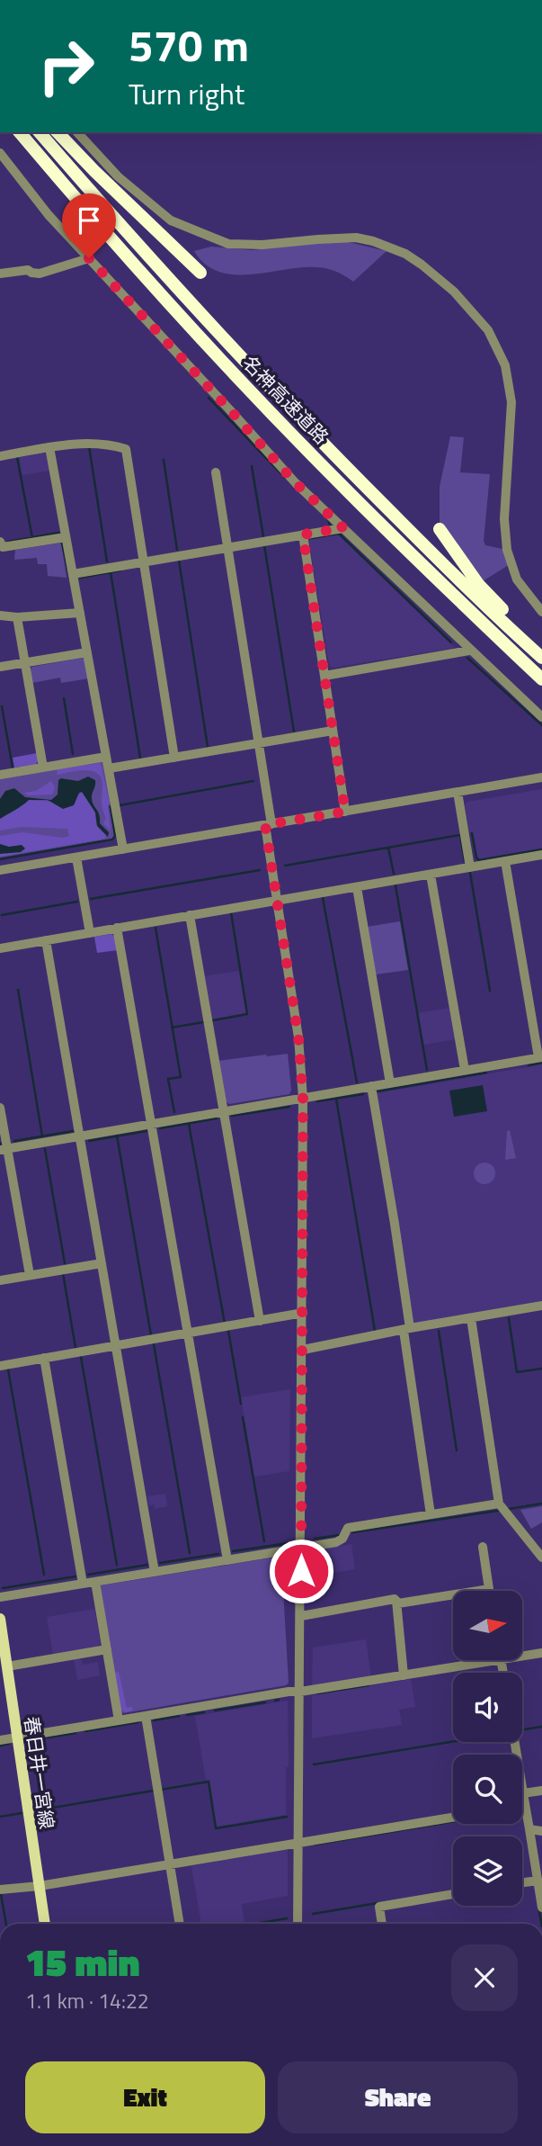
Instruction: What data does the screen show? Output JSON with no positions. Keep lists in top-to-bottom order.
{
  "streets": {
    "highway": ["名神高速道路"],
    "main road": ["春日井一宮線"]
  },
  "north": "right",
  "page": {
    "turn": ["570 m", "Turn right"],
    "heading": ["15 min", "1.1 km · 14:22"],
    "buttons": ["Exit", "Share"]
  }
}
